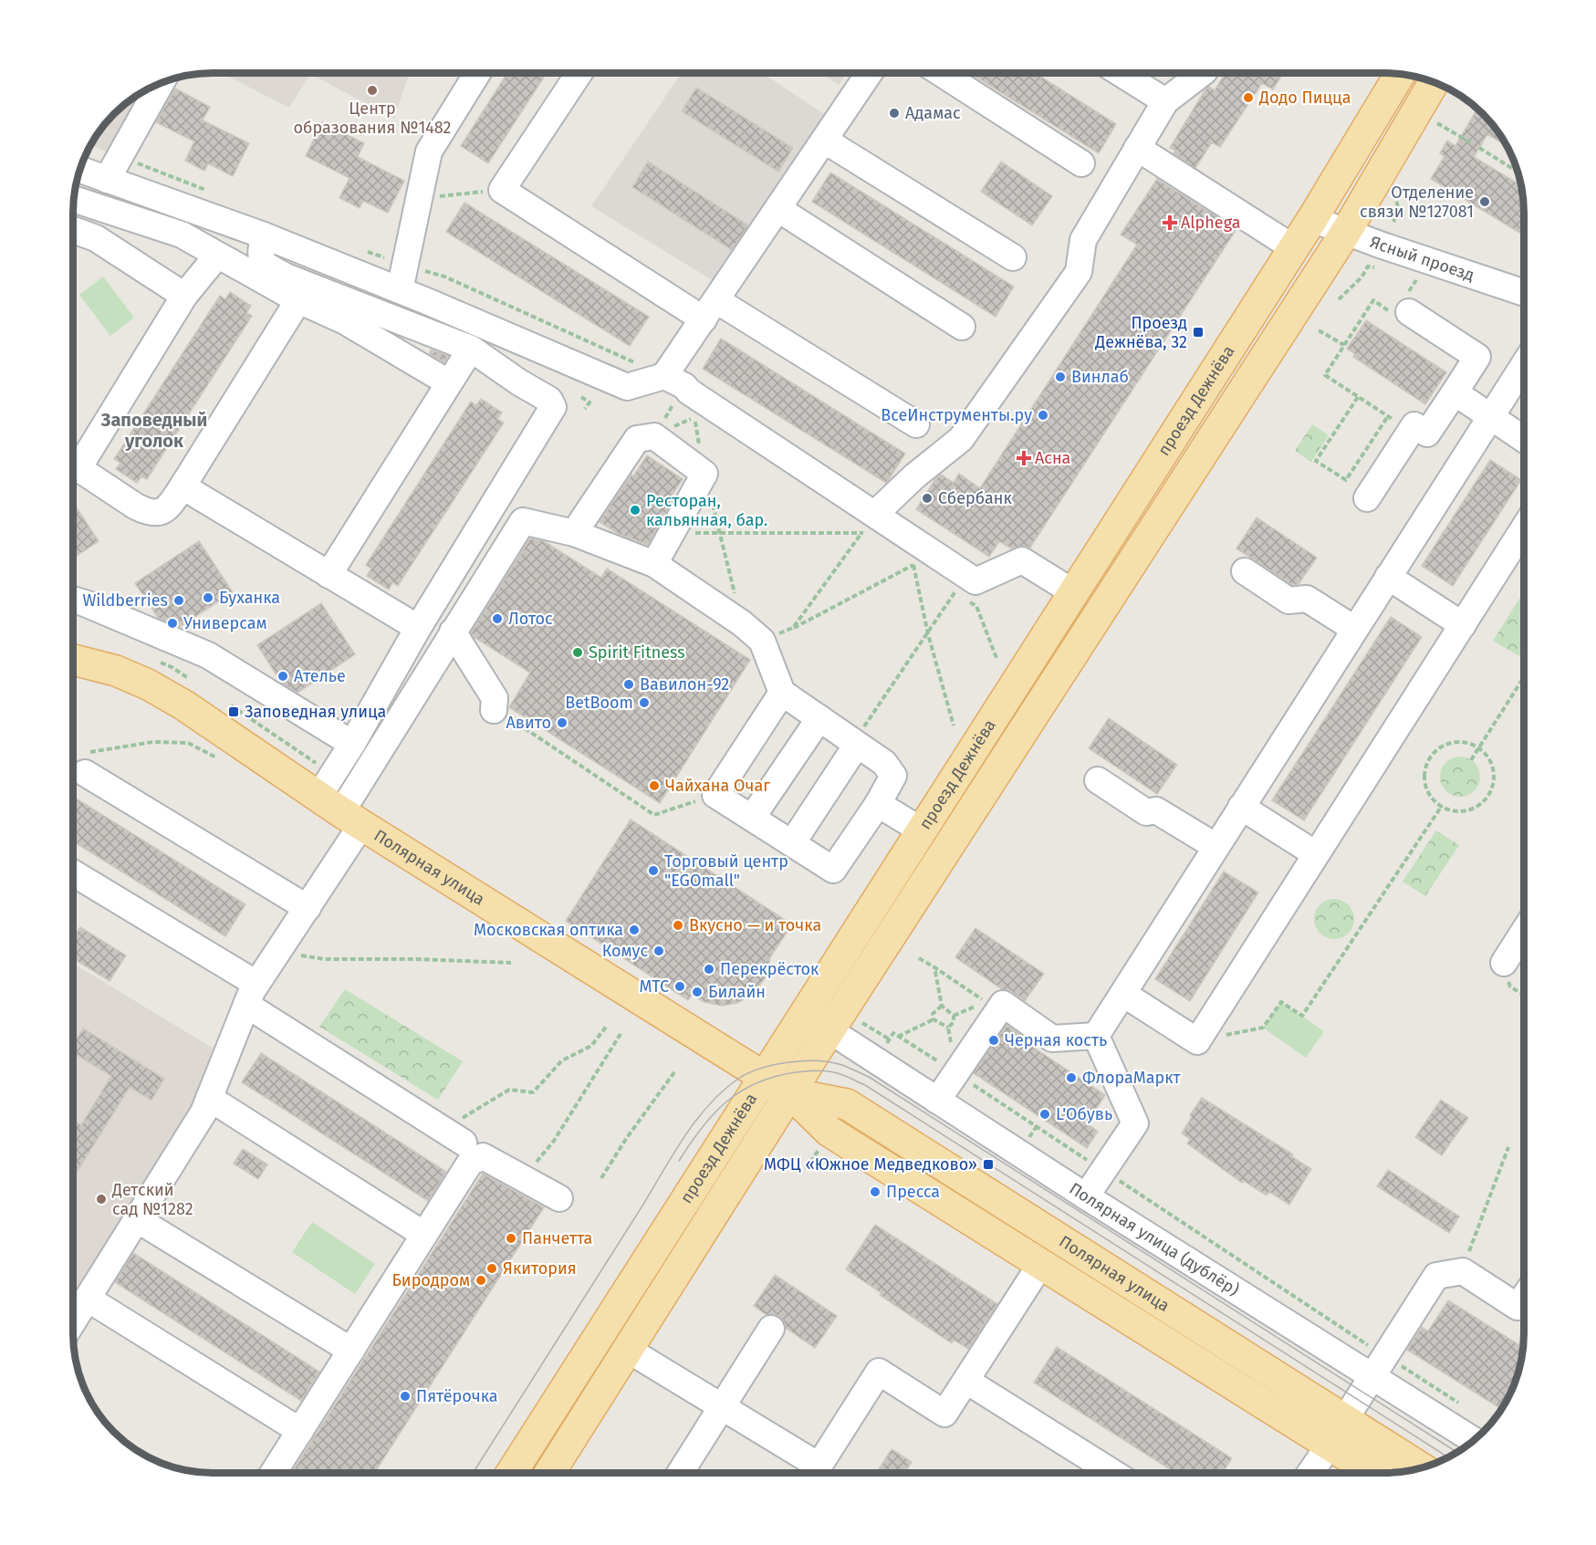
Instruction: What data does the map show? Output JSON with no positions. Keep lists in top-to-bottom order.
{
  "streets": {
    "main road": ["проезд Дежнёва", "Полярная улица"],
    "street": ["Ясный проезд", "Полярная улица (дублёр)"]
  },
  "crossings": [
    ["Ясный проезд", "проезд Дежнёва"],
    ["проезд Дежнёва", "Полярная улица"],
    ["проезд Дежнёва", "Полярная улица (дублёр)"]
  ],
  "districts": ["Заповедный уголок"],
  "places": {
    "other": [
      "Центр образования №1482",
      "Додо Пицца",
      "Адамас",
      "Отделение связи №127081",
      "Винлаб",
      "ВсеИнструменты.ру",
      "Сбербанк",
      "Ресторан, кальянная, бар.",
      "Буханка",
      "Wildberries",
      "Лотос",
      "Универсам",
      "Spirit Fitness",
      "Ателье",
      "Вавилон-92",
      "BetBoom",
      "Авито",
      "Чайхана Очаг",
      "Торговый центр \"EGOmall\"",
      "Вкусно — и точка",
      "Московская оптика",
      "Комус",
      "Перекрёсток",
      "МТС",
      "Билайн",
      "Черная кость",
      "ФлораМаркт",
      "L'Обувь",
      "Пресса",
      "Детский сад №1282",
      "Панчетта",
      "Якитория",
      "Биродром",
      "Пятёрочка"
    ],
    "health": ["Alphega", "Асна"],
    "transit": ["Проезд Дежнёва, 32", "Заповедная улица", "МФЦ «Южное Медведково»"]
  }
}
